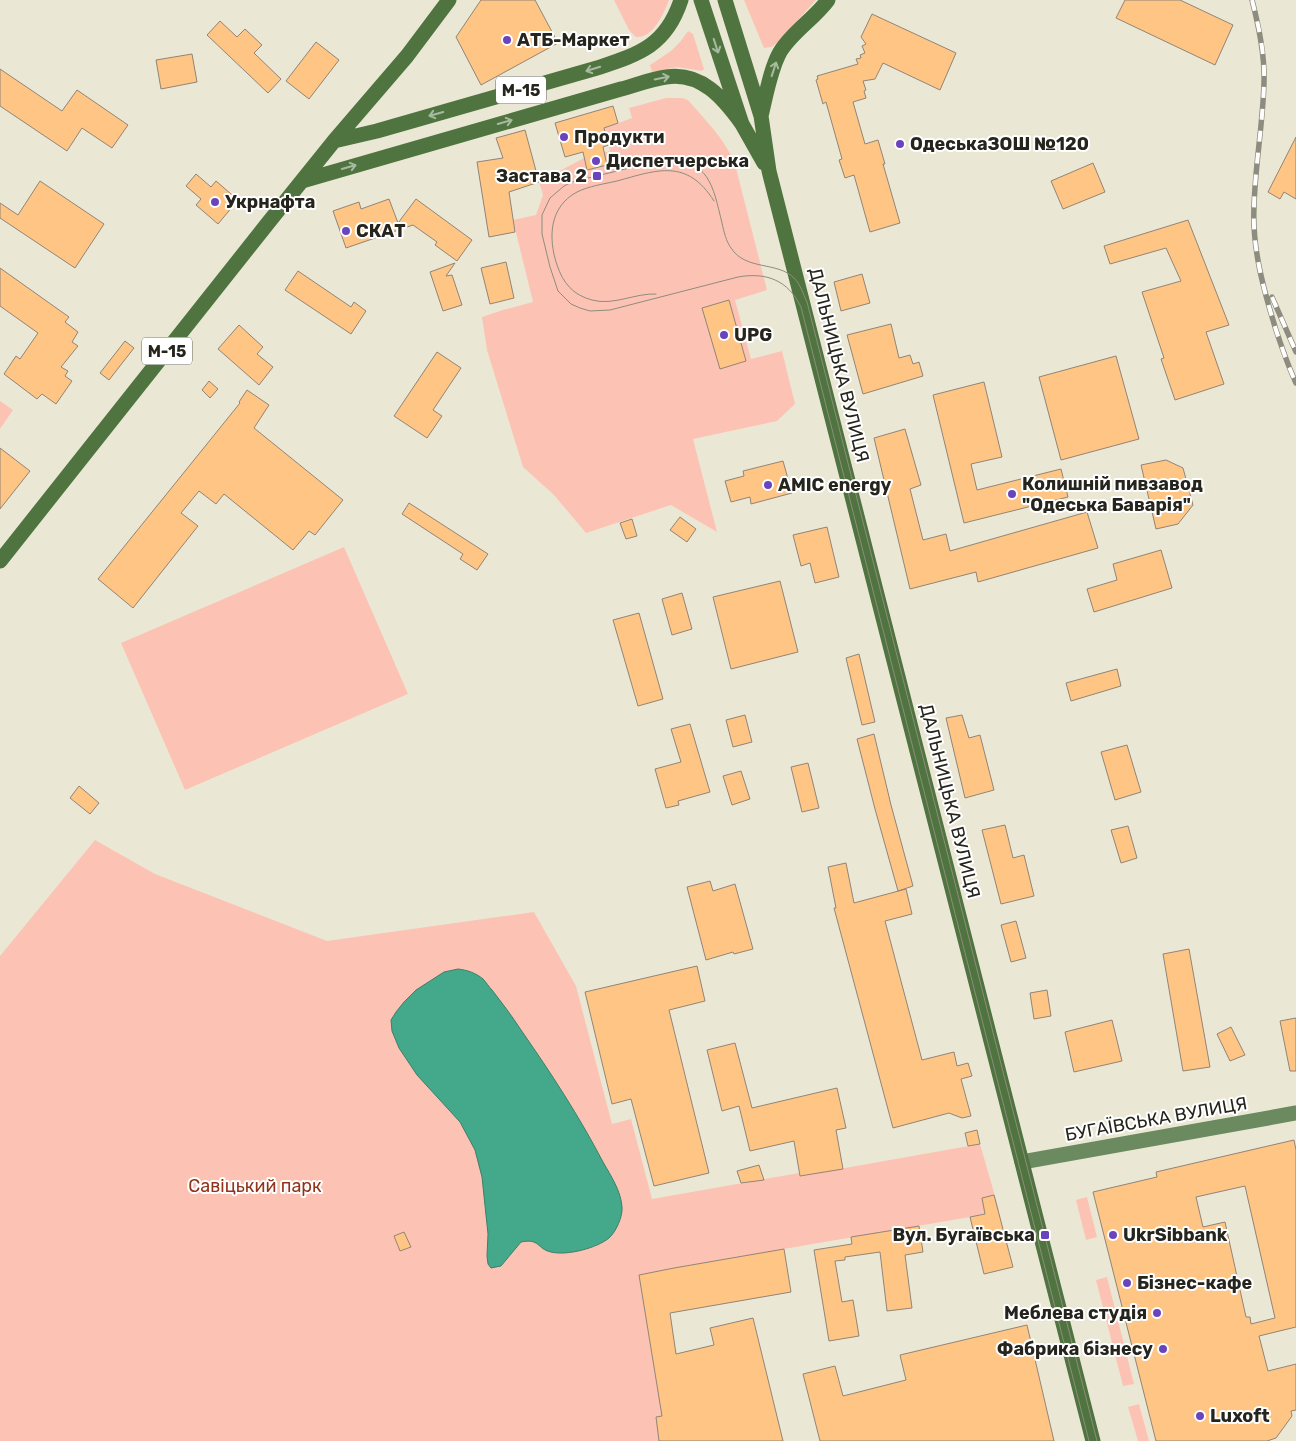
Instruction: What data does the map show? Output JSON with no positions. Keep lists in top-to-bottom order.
{
  "streets": {
    "main road": ["М-15", "ДАЛЬНИЦЬКА ВУЛИЦЯ", "БУГАЇВСЬКА ВУЛИЦЯ"]
  },
  "crossings": [
    ["ДАЛЬНИЦЬКА ВУЛИЦЯ", "БУГАЇВСЬКА ВУЛИЦЯ"]
  ],
  "parks": ["Савіцький парк"],
  "places": {
    "other": [
      "АТБ-Маркет",
      "Продукти",
      "ОдеськаЗОШ №120",
      "Диспетчерська",
      "Укрнафта",
      "СКАТ",
      "UPG",
      "AMIC energy",
      "Колишній пивзавод \"Одеська Баварія\"",
      "UkrSibbank",
      "Бізнес-кафе",
      "Меблева студія",
      "Фабрика бізнесу",
      "Luxoft"
    ],
    "transit": ["Застава 2", "Вул. Бугаївська"]
  }
}
